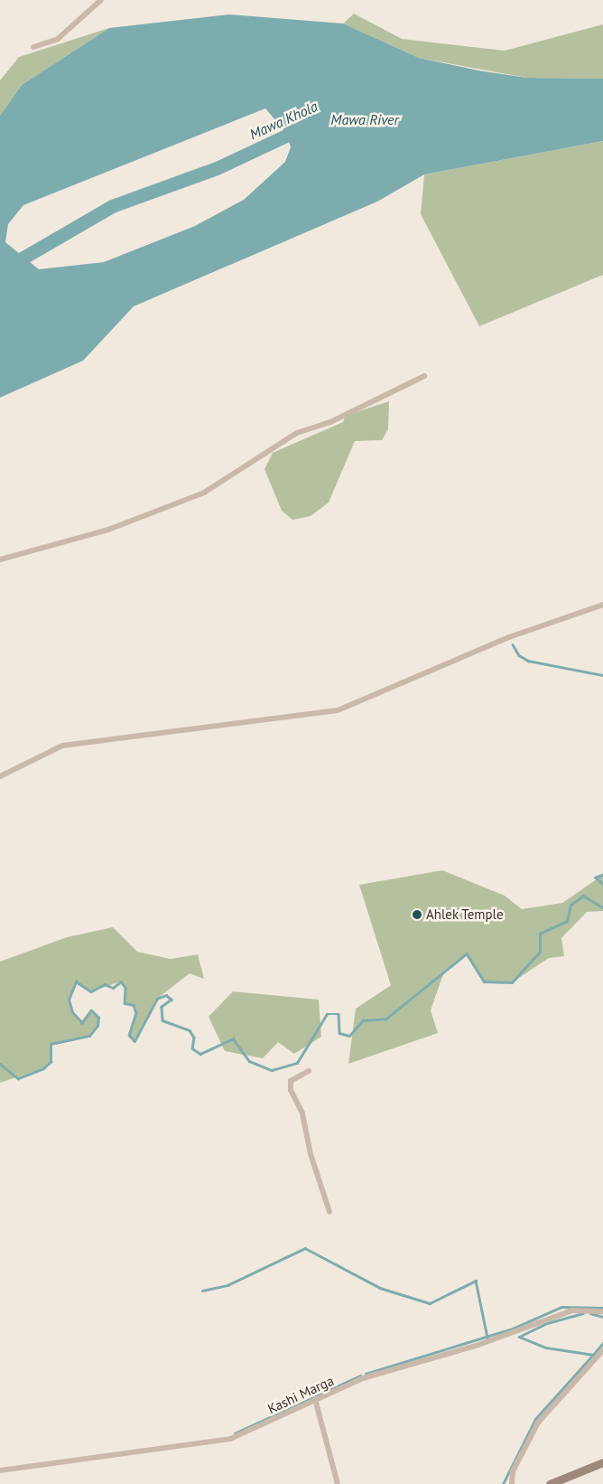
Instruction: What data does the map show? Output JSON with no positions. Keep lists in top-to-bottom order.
{
  "streets": {
    "street": ["Kashi Marga"]
  },
  "water": ["Mawa River", "Mawa Khola"],
  "places": ["Ahlek Temple"]
}
